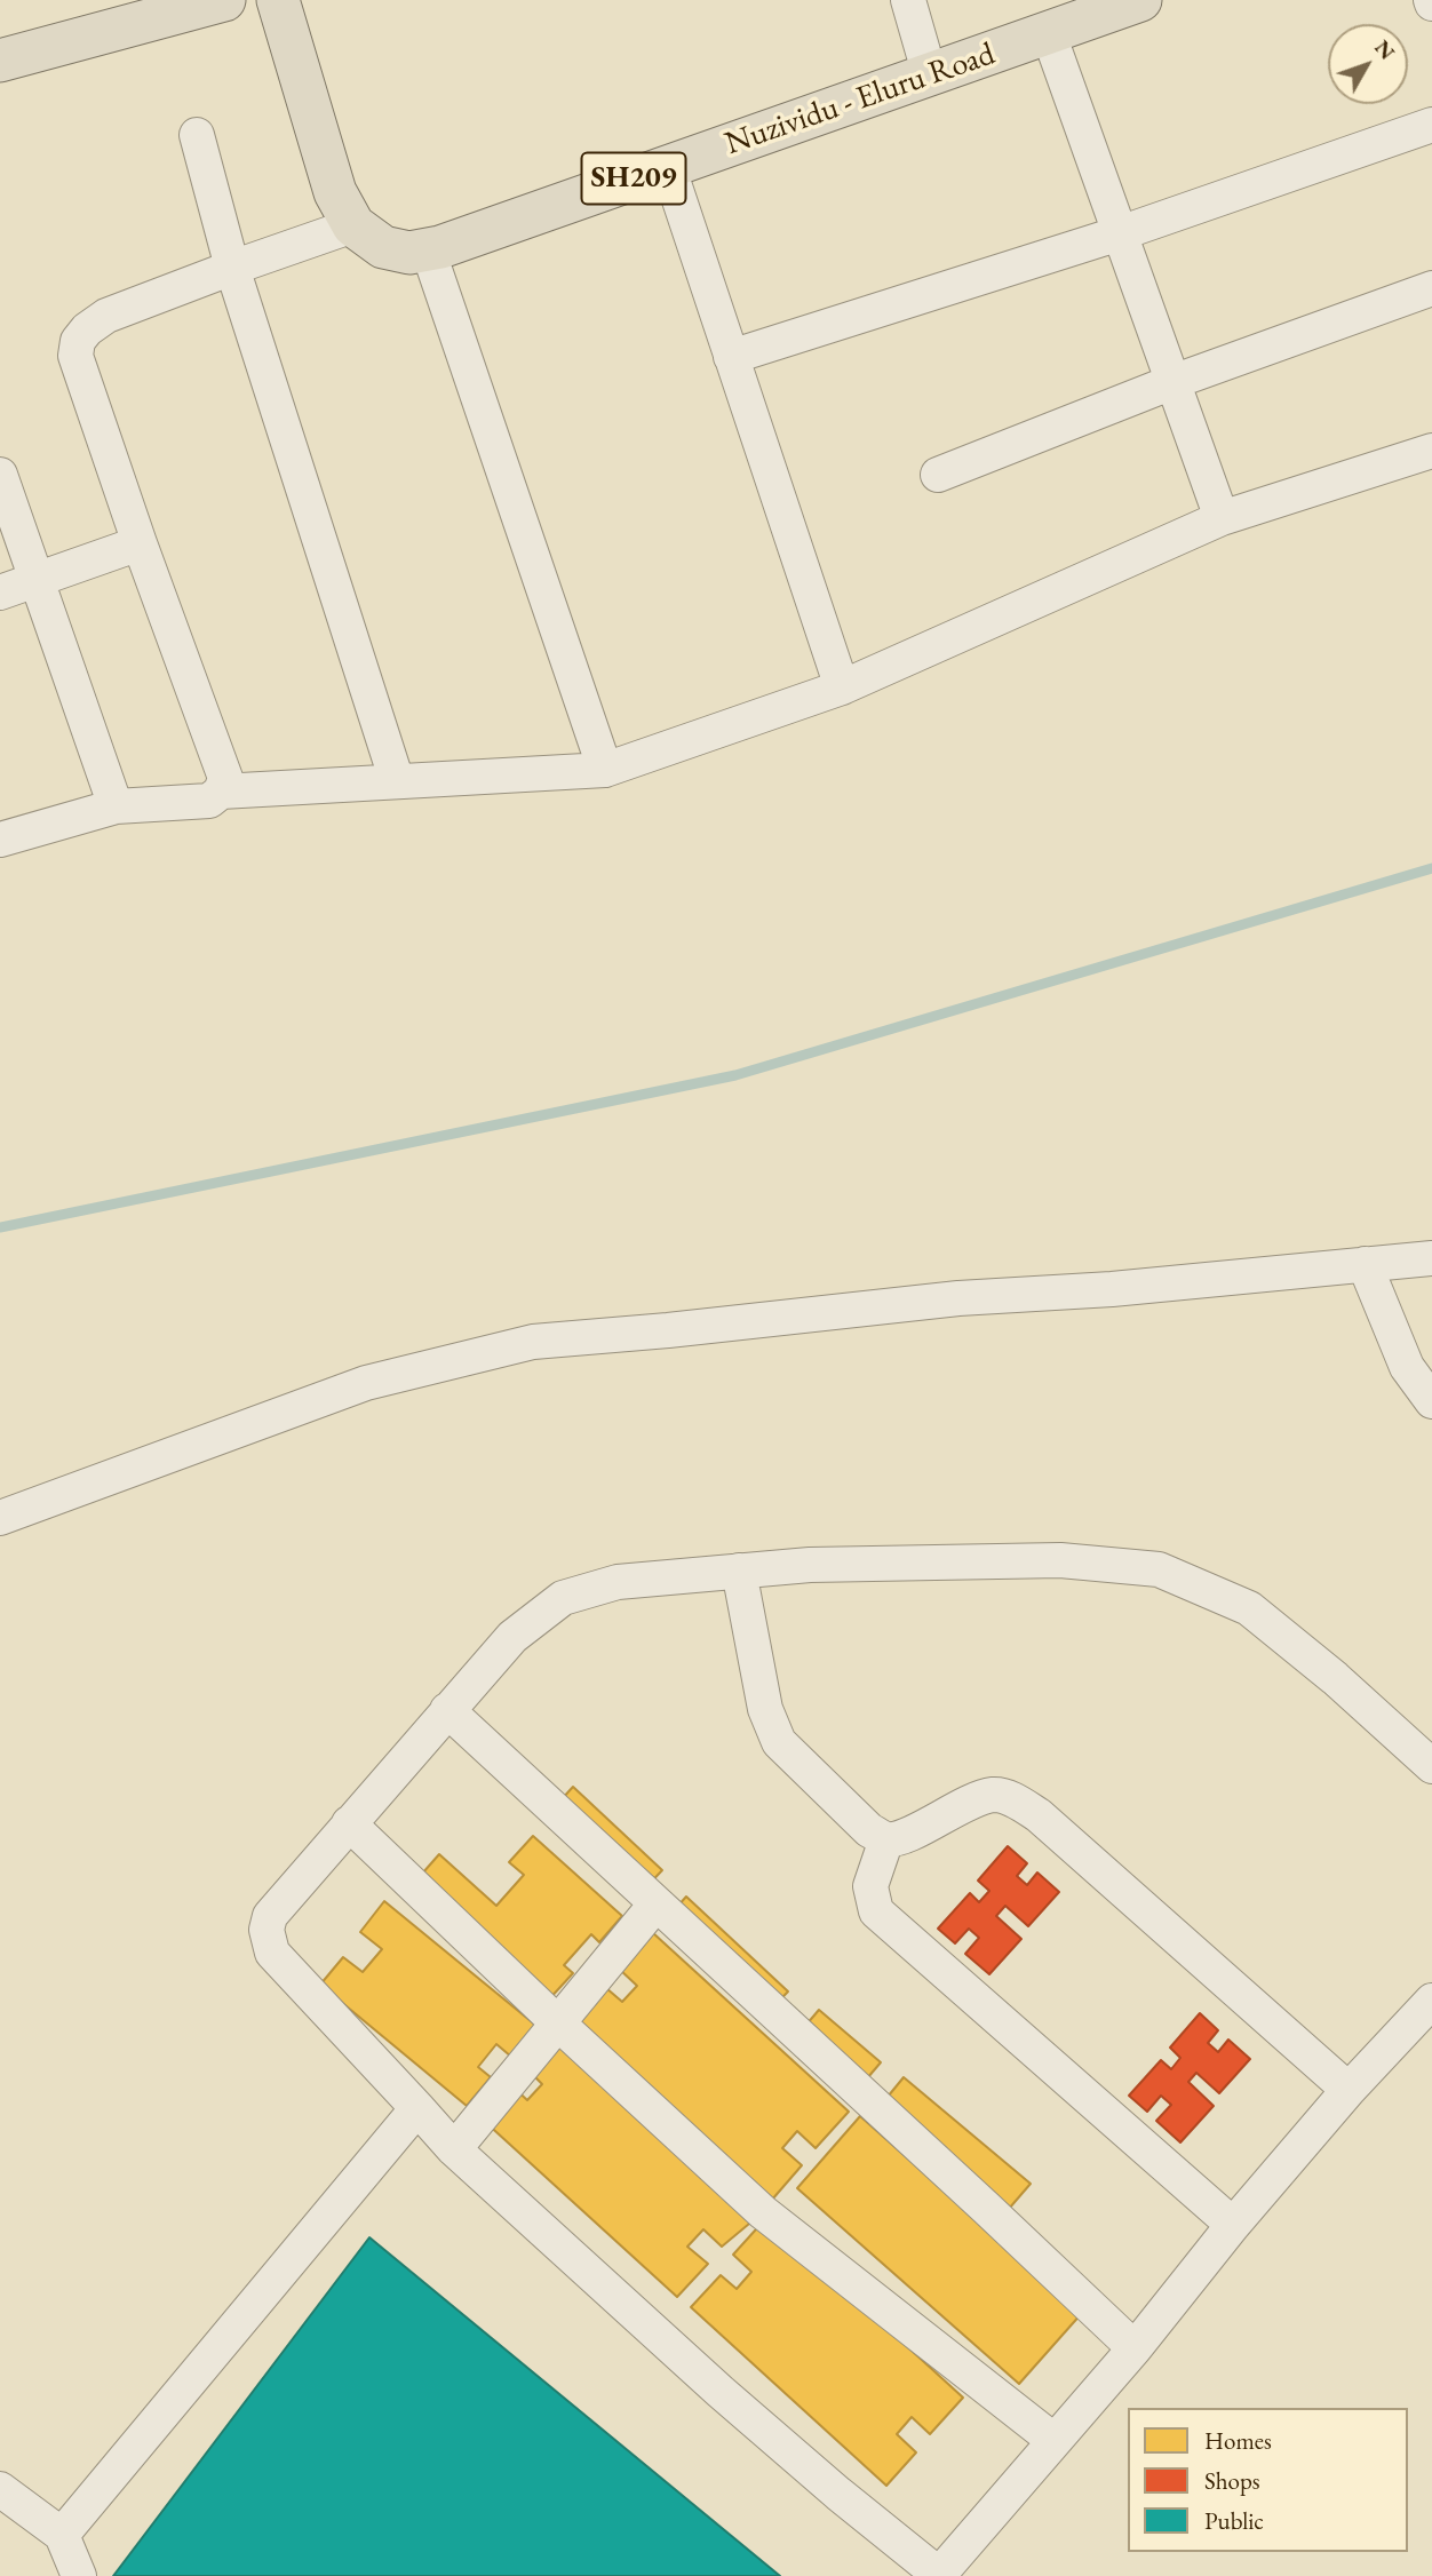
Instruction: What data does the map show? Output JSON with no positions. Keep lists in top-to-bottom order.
{
  "streets": {
    "main road": ["Nuzividu - Eluru Road", "SH209"]
  },
  "legend": ["Homes", "Shops", "Public"],
  "north": "top right"
}
